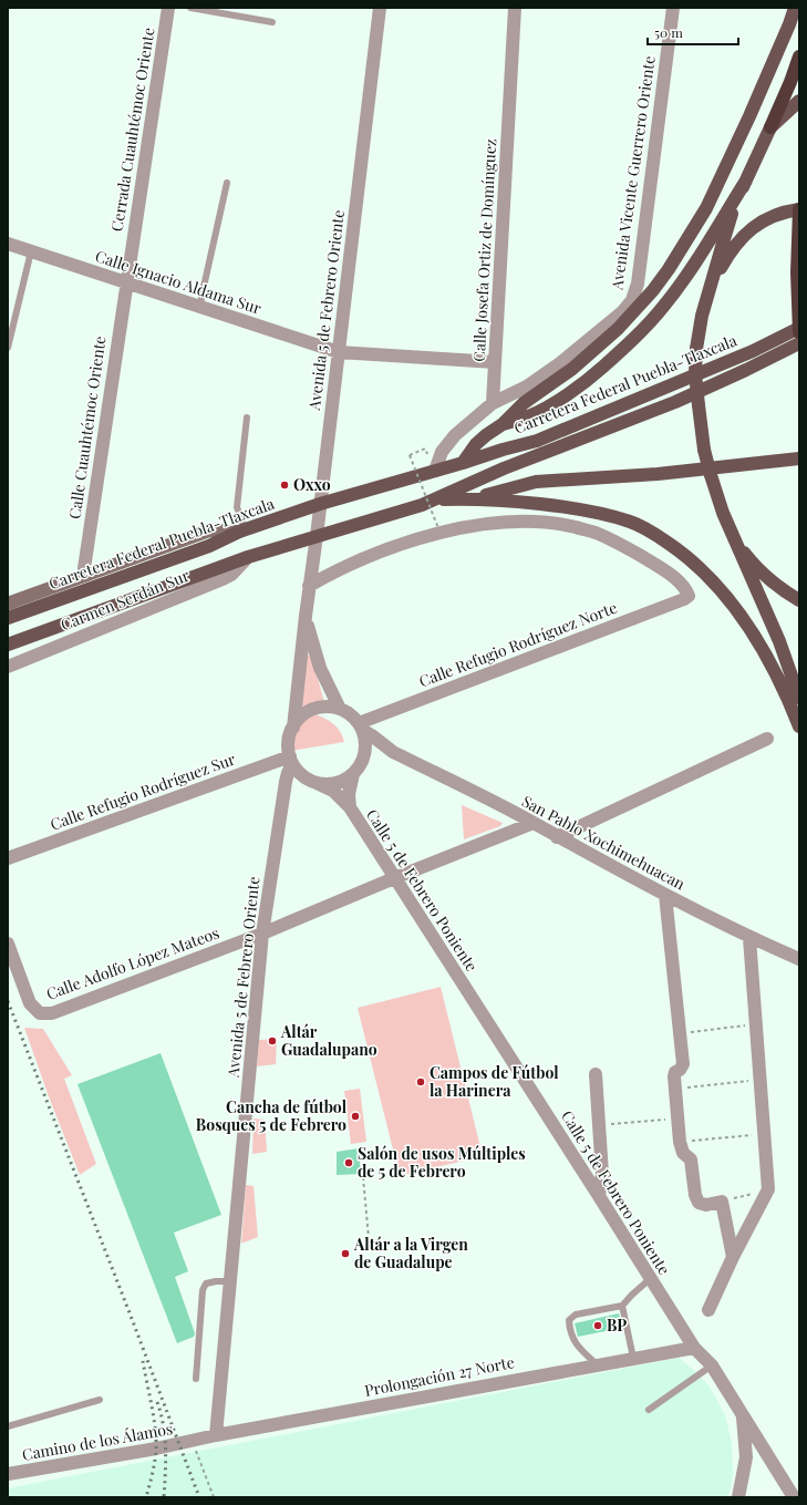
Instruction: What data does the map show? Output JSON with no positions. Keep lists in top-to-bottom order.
{
  "streets": {
    "main road": ["Carretera Federal Puebla-Tlaxcala"],
    "street": [
      "Cerrada Cuauhtémoc Oriente",
      "Avenida Vicente Guerrero Oriente",
      "Calle Josefa Ortiz de Domínguez",
      "Calle Ignacio Aldama Sur",
      "Avenida 5 de Febrero Oriente",
      "Calle Cuauhtémoc Oriente",
      "Carmen Serdán Sur",
      "Calle Refugio Rodríguez Norte",
      "Calle Refugio Rodríguez Sur",
      "San Pablo Xochimehuacan",
      "Calle 5 de Febrero Poniente",
      "Calle Adolfo López Mateos",
      "Prolongación 27 Norte",
      "Camino de los Álamos"
    ]
  },
  "crossings": [
    ["Cerrada Cuauhtémoc Oriente", "Calle Ignacio Aldama Sur"],
    ["Cerrada Cuauhtémoc Oriente", "Calle Cuauhtémoc Oriente"],
    ["Avenida Vicente Guerrero Oriente", "Calle Josefa Ortiz de Domínguez"],
    ["Calle Josefa Ortiz de Domínguez", "Calle Ignacio Aldama Sur"],
    ["Calle Ignacio Aldama Sur", "Avenida 5 de Febrero Oriente"],
    ["Calle Ignacio Aldama Sur", "Calle Cuauhtémoc Oriente"],
    ["Avenida 5 de Febrero Oriente", "Carretera Federal Puebla-Tlaxcala"],
    ["Avenida 5 de Febrero Oriente", "Calle Refugio Rodríguez Norte"],
    ["Avenida 5 de Febrero Oriente", "Calle Refugio Rodríguez Sur"],
    ["Avenida 5 de Febrero Oriente", "San Pablo Xochimehuacan"],
    ["Avenida 5 de Febrero Oriente", "Calle 5 de Febrero Poniente"],
    ["Avenida 5 de Febrero Oriente", "Calle Adolfo López Mateos"],
    ["Avenida 5 de Febrero Oriente", "Prolongación 27 Norte"],
    ["Carretera Federal Puebla-Tlaxcala", "Carmen Serdán Sur"],
    ["Calle Refugio Rodríguez Norte", "Calle Refugio Rodríguez Sur"],
    ["Calle Refugio Rodríguez Norte", "San Pablo Xochimehuacan"],
    ["Calle Refugio Rodríguez Norte", "Calle 5 de Febrero Poniente"],
    ["Calle Refugio Rodríguez Sur", "San Pablo Xochimehuacan"],
    ["Calle Refugio Rodríguez Sur", "Calle 5 de Febrero Poniente"],
    ["San Pablo Xochimehuacan", "Calle 5 de Febrero Poniente"],
    ["San Pablo Xochimehuacan", "Calle Adolfo López Mateos"],
    ["Calle 5 de Febrero Poniente", "Calle Adolfo López Mateos"],
    ["Calle 5 de Febrero Poniente", "Prolongación 27 Norte"],
    ["Prolongación 27 Norte", "Camino de los Álamos"]
  ],
  "places": [
    "Oxxo",
    "Altár Guadalupano",
    "Campos de Fútbol la Harinera",
    "Cancha de fútbol Bosques 5 de Febrero",
    "Salón de usos Múltiples de 5 de Febrero",
    "Altár a la Virgen de Guadalupe",
    "BP"
  ],
  "scale_bar": "50 m"
}
